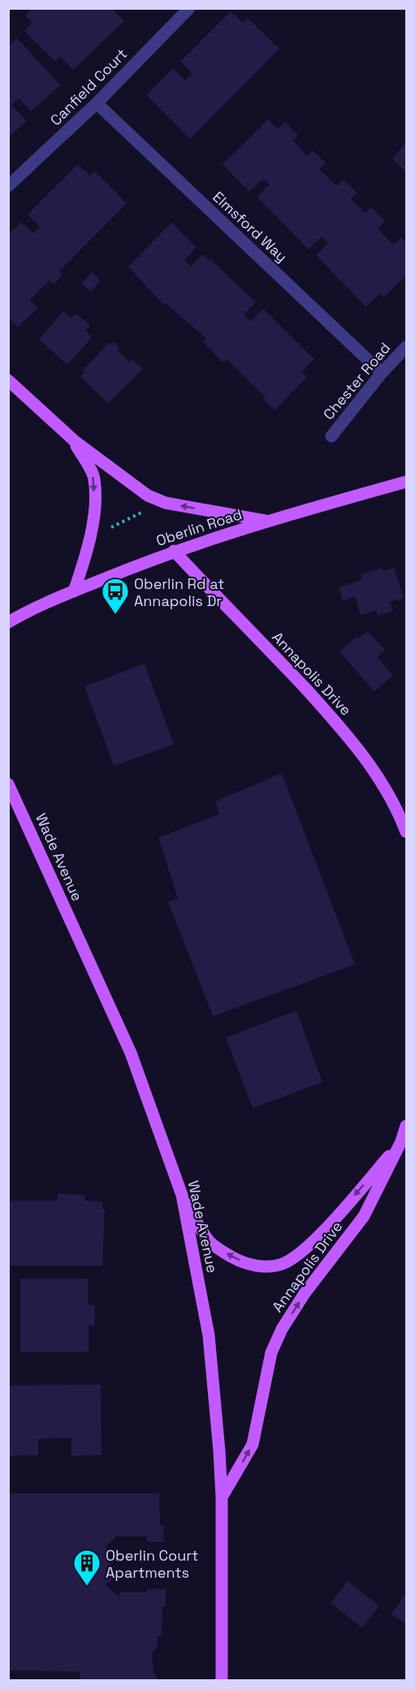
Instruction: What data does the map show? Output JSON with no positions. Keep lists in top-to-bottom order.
{
  "streets": {
    "main road": ["Oberlin Road", "Annapolis Drive", "Wade Avenue"],
    "street": ["Canfield Court", "Elmsford Way", "Chester Road"]
  },
  "crossings": [
    ["Canfield Court", "Elmsford Way"],
    ["Elmsford Way", "Chester Road"],
    ["Oberlin Road", "Annapolis Drive"],
    ["Annapolis Drive", "Wade Avenue"]
  ],
  "places": {
    "bus stop": ["Oberlin Rd at Annapolis Dr"],
    "building": ["Oberlin Court Apartments"]
  }
}
